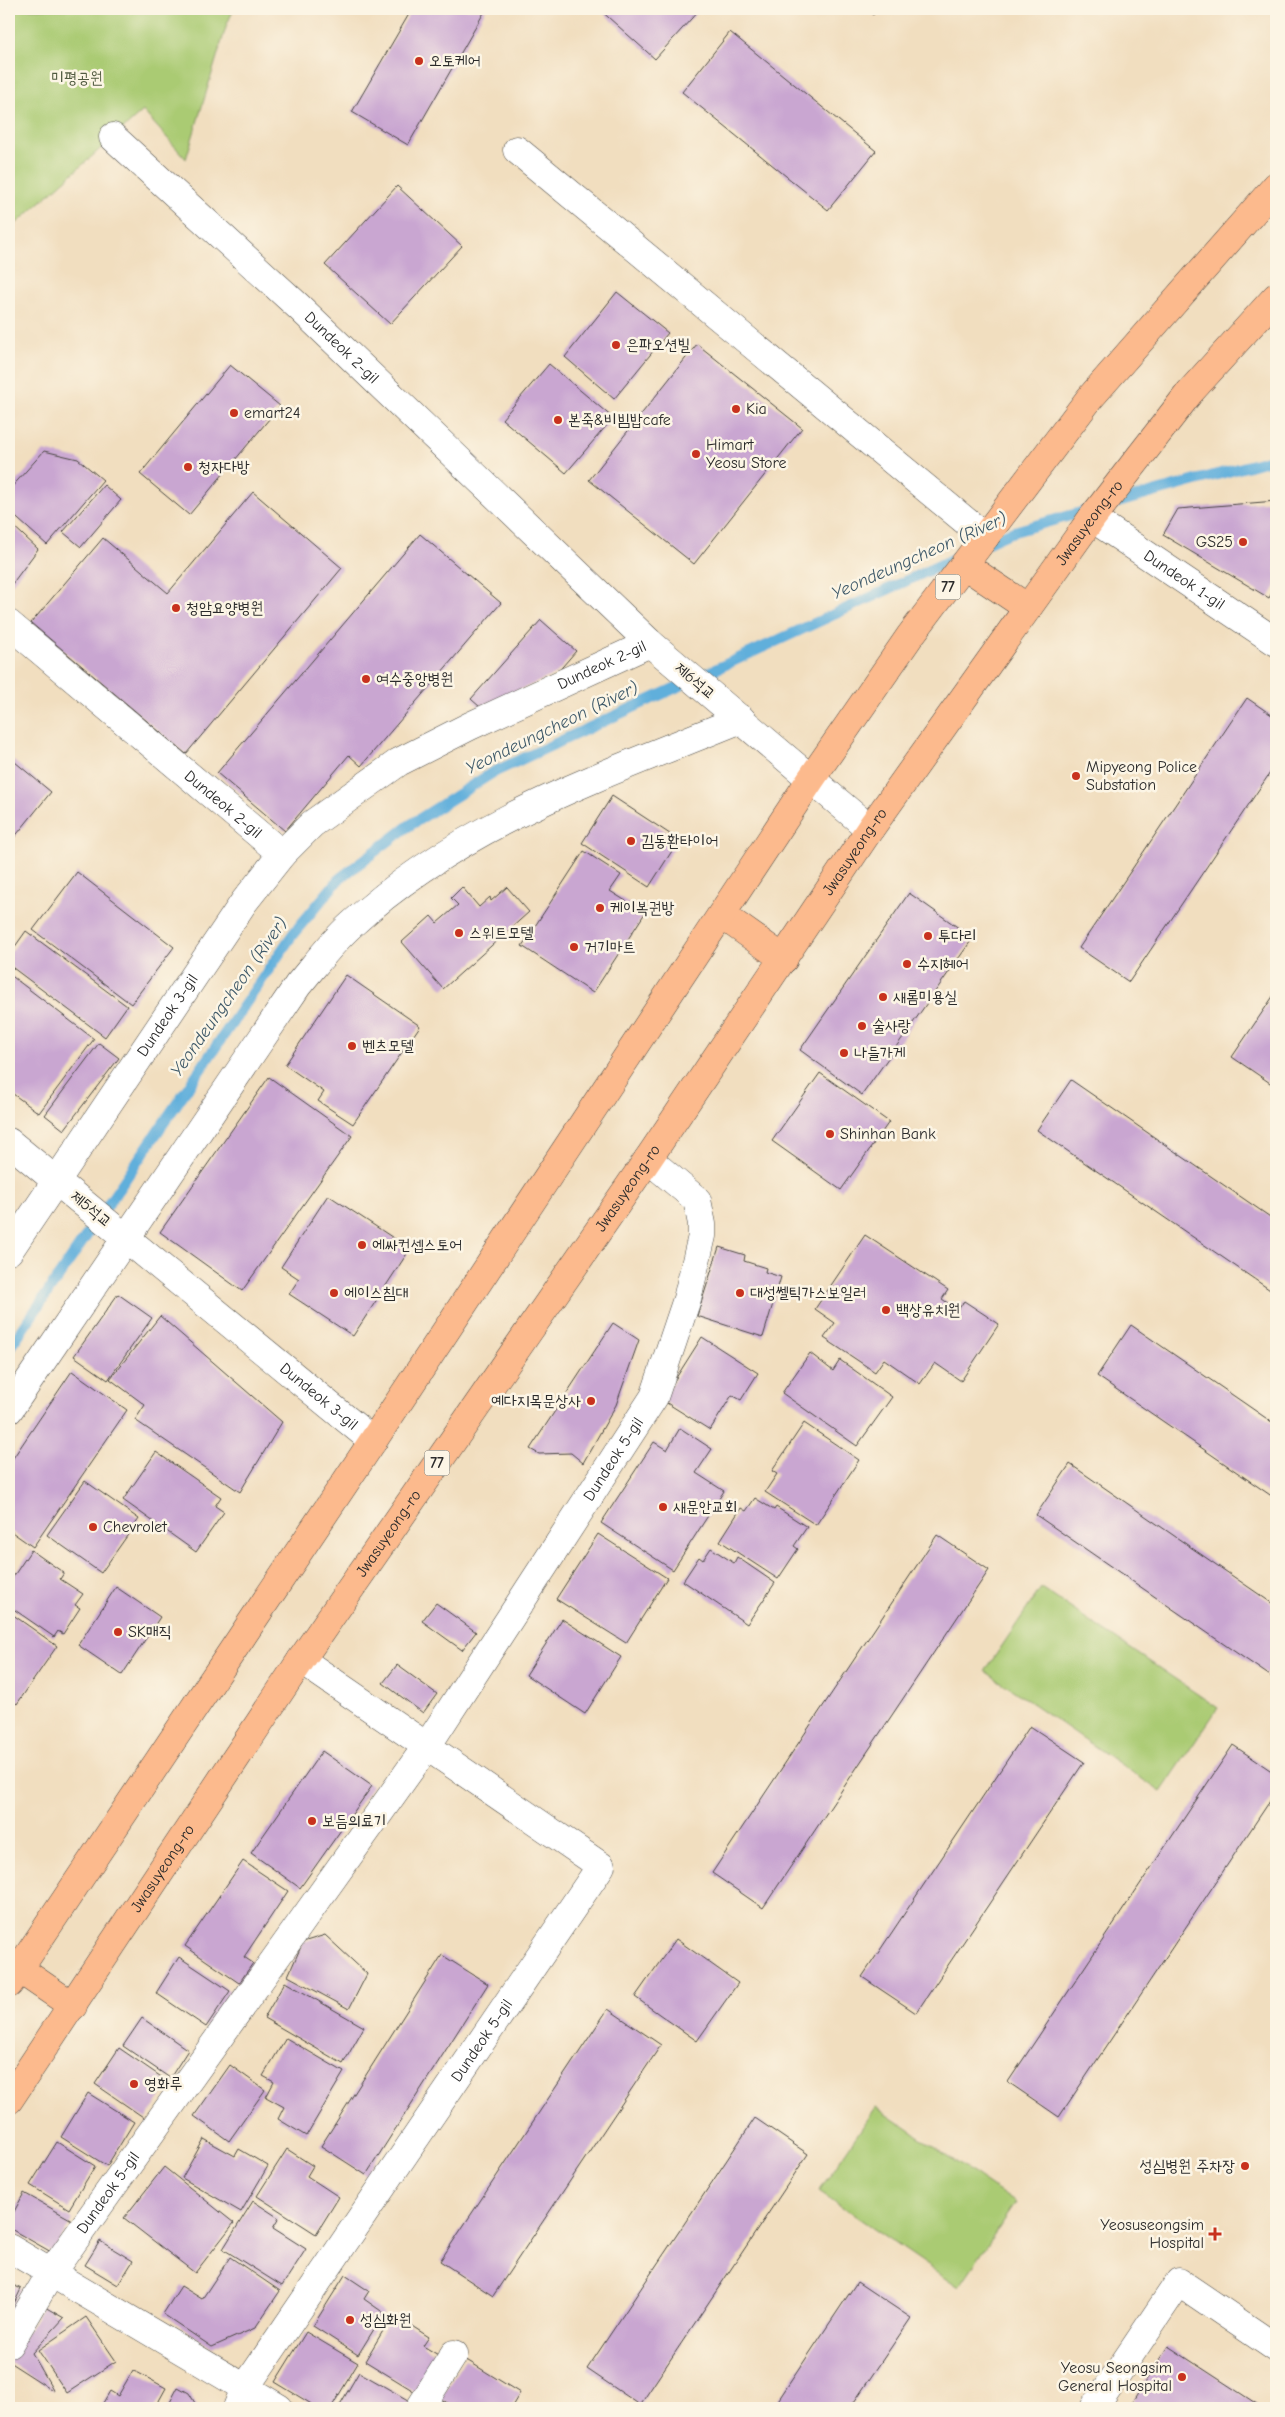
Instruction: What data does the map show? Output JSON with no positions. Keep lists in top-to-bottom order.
{
  "streets": {
    "main road": ["Jwasuyeong-ro", "77"],
    "street": [
      "Dundeok 2-gil",
      "Dundeok 1-gil",
      "제6석교",
      "Dundeok 3-gil",
      "제5석교",
      "Dundeok 5-gil"
    ]
  },
  "crossings": [
    ["Dundeok 2-gil", "제6석교"],
    ["Dundeok 2-gil", "Dundeok 3-gil"],
    ["Jwasuyeong-ro", "Dundeok 1-gil"],
    ["Jwasuyeong-ro", "Dundeok 5-gil"],
    ["77", "Dundeok 3-gil"],
    ["Dundeok 3-gil", "제5석교"]
  ],
  "water": ["Yeondeungcheon (River)"],
  "parks": ["미평공원"],
  "places": {
    "other": [
      "오토케어",
      "은파오션빌",
      "Kia",
      "emart24",
      "본죽&비빔밥cafe",
      "Himart Yeosu Store",
      "청자다방",
      "GS25",
      "청암요양병원",
      "여수중앙병원",
      "Mipyeong Police Substation",
      "김동환타이어",
      "케이복권방",
      "스위트모텔",
      "투다리",
      "거기마트",
      "수지헤어",
      "새롬미용실",
      "술사랑",
      "벤츠모텔",
      "나들가게",
      "Shinhan Bank",
      "에싸컨셉스토어",
      "에이스침대",
      "대성쎌틱가스보일러",
      "백상유치원",
      "예다지목문상사",
      "새문안교회",
      "Chevrolet",
      "SK매직",
      "보듬의료기",
      "영화루",
      "성심병원 주차장",
      "성심화원",
      "Yeosu Seongsim General Hospital"
    ],
    "health": ["Yeosuseongsim Hospital"]
  }
}
